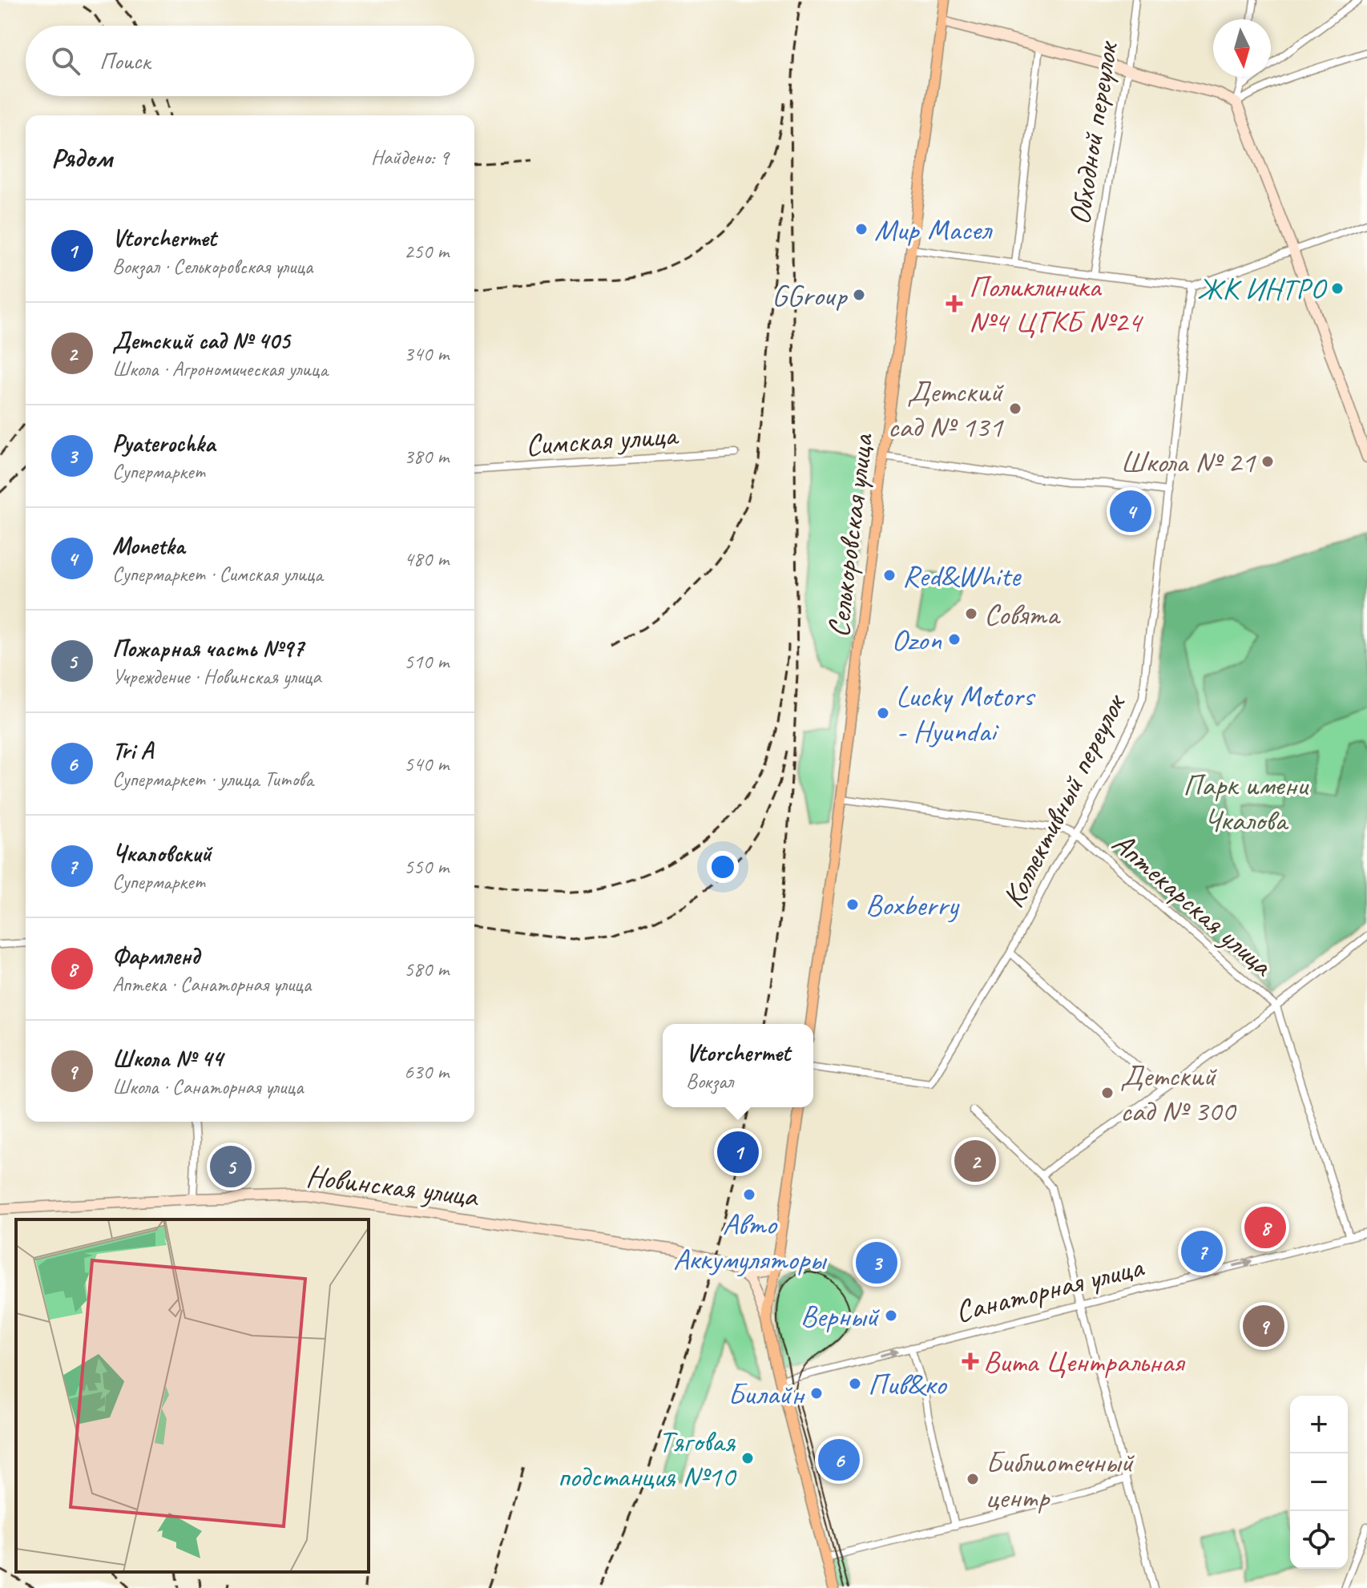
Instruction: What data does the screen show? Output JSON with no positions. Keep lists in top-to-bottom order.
{
  "streets": {
    "main road": ["Селькоровская улица", "Новинская улица"],
    "street": [
      "Обходной переулок",
      "Симская улица",
      "Коллективный переулок",
      "Аптекарская улица",
      "Санаторная улица"
    ]
  },
  "crossings": [
    ["Селькоровская улица", "Аптекарская улица"],
    ["Коллективный переулок", "Аптекарская улица"],
    ["Аптекарская улица", "Санаторная улица"]
  ],
  "one_way": ["Санаторная улица"],
  "parks": ["Парк имени Чкалова"],
  "places": {
    "other": [
      "Мир Масел",
      "ЖК ИНТРО",
      "GGroup",
      "Детский сад № 131",
      "Школа № 21",
      "Red&White",
      "Совята",
      "Ozon",
      "Lucky Motors - Hyundai",
      "Boxberry",
      "Детский сад № 300",
      "Авто Аккумуляторы",
      "Верный",
      "Пив&ко",
      "Билайн",
      "Тяговая подстанция №10",
      "Библиотечный центр"
    ],
    "health": ["Поликлиника №4 ЦГКБ №24", "Вита Центральная"]
  },
  "north": "bottom",
  "page": {
    "search": "Поиск",
    "heading": ["Рядом", "Найдено: 9"],
    "list": [
      {
        "mark": "1",
        "name": "Vtorchermet",
        "note": "Вокзал · Селькоровская улица",
        "value": "250 m"
      },
      {
        "mark": "2",
        "name": "Детский сад № 405",
        "note": "Школа · Агрономическая улица",
        "value": "340 m"
      },
      {
        "mark": "3",
        "name": "Pyaterochka",
        "note": "Супермаркет",
        "value": "380 m"
      },
      {
        "mark": "4",
        "name": "Monetka",
        "note": "Супермаркет · Симская улица",
        "value": "480 m"
      },
      {
        "mark": "5",
        "name": "Пожарная часть №97",
        "note": "Учреждение · Новинская улица",
        "value": "510 m"
      },
      {
        "mark": "6",
        "name": "Tri A",
        "note": "Супермаркет · улица Титова",
        "value": "540 m"
      },
      {
        "mark": "7",
        "name": "Чкаловский",
        "note": "Супермаркет",
        "value": "550 m"
      },
      {
        "mark": "8",
        "name": "Фармленд",
        "note": "Аптека · Санаторная улица",
        "value": "580 m"
      },
      {
        "mark": "9",
        "name": "Школа № 44",
        "note": "Школа · Санаторная улица",
        "value": "630 m"
      }
    ],
    "pins": [
      "4",
      "1",
      "2",
      "5",
      "8",
      "7",
      "3",
      "9",
      "6"
    ],
    "popup": ["Vtorchermet", "Вокзал"],
    "map_buttons": ["+", "−"]
  }
}
